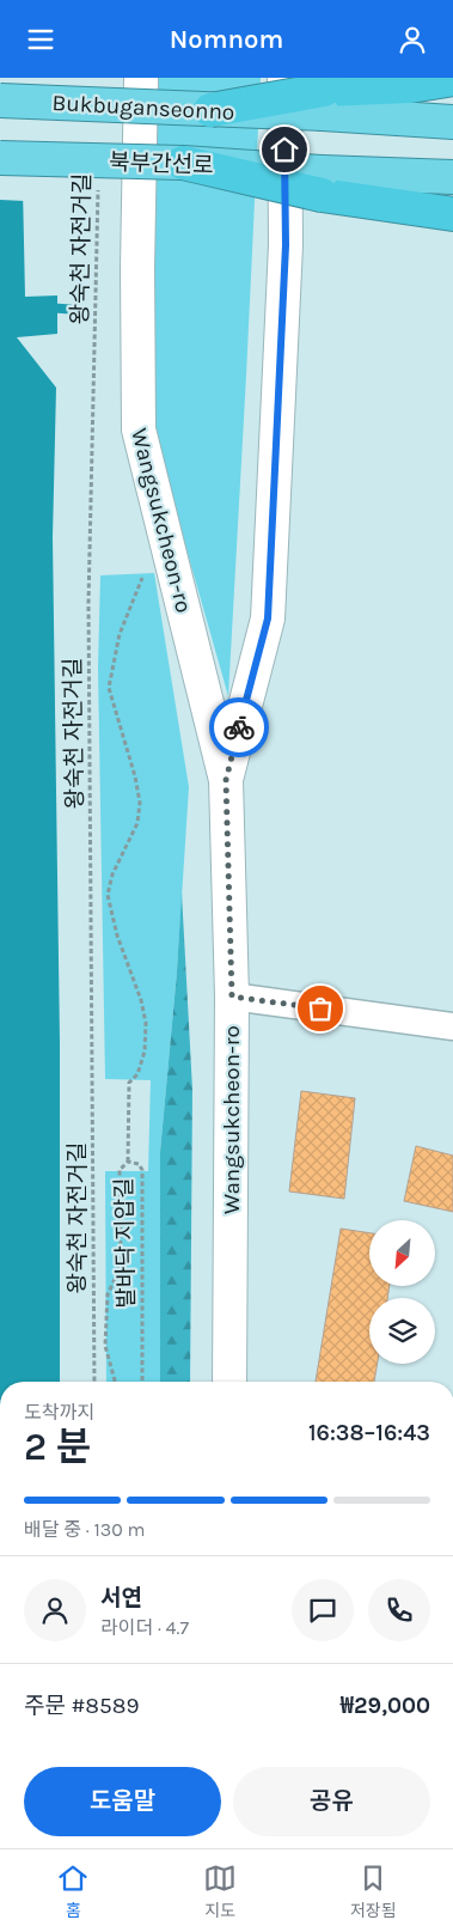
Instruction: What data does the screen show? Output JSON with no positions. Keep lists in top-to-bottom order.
{
  "streets": {
    "highway": ["Bukbuganseonno", "북부간선로"],
    "street": ["Wangsukcheon-ro"],
    "path": ["왕숙천 자전거길", "발바닥 지압길"]
  },
  "north": "bottom left",
  "page": {
    "header": "Nomnom",
    "heading": ["2 분", "도착까지", "16:38–16:43"],
    "panel": [
      "서연",
      "라이더 · 4.7",
      "주문 #8589",
      "₩29,000"
    ],
    "bar": "배달 중 · 130 m",
    "buttons": ["도움말", "공유"],
    "tabs": ["홈", "지도", "저장됨"]
  }
}
